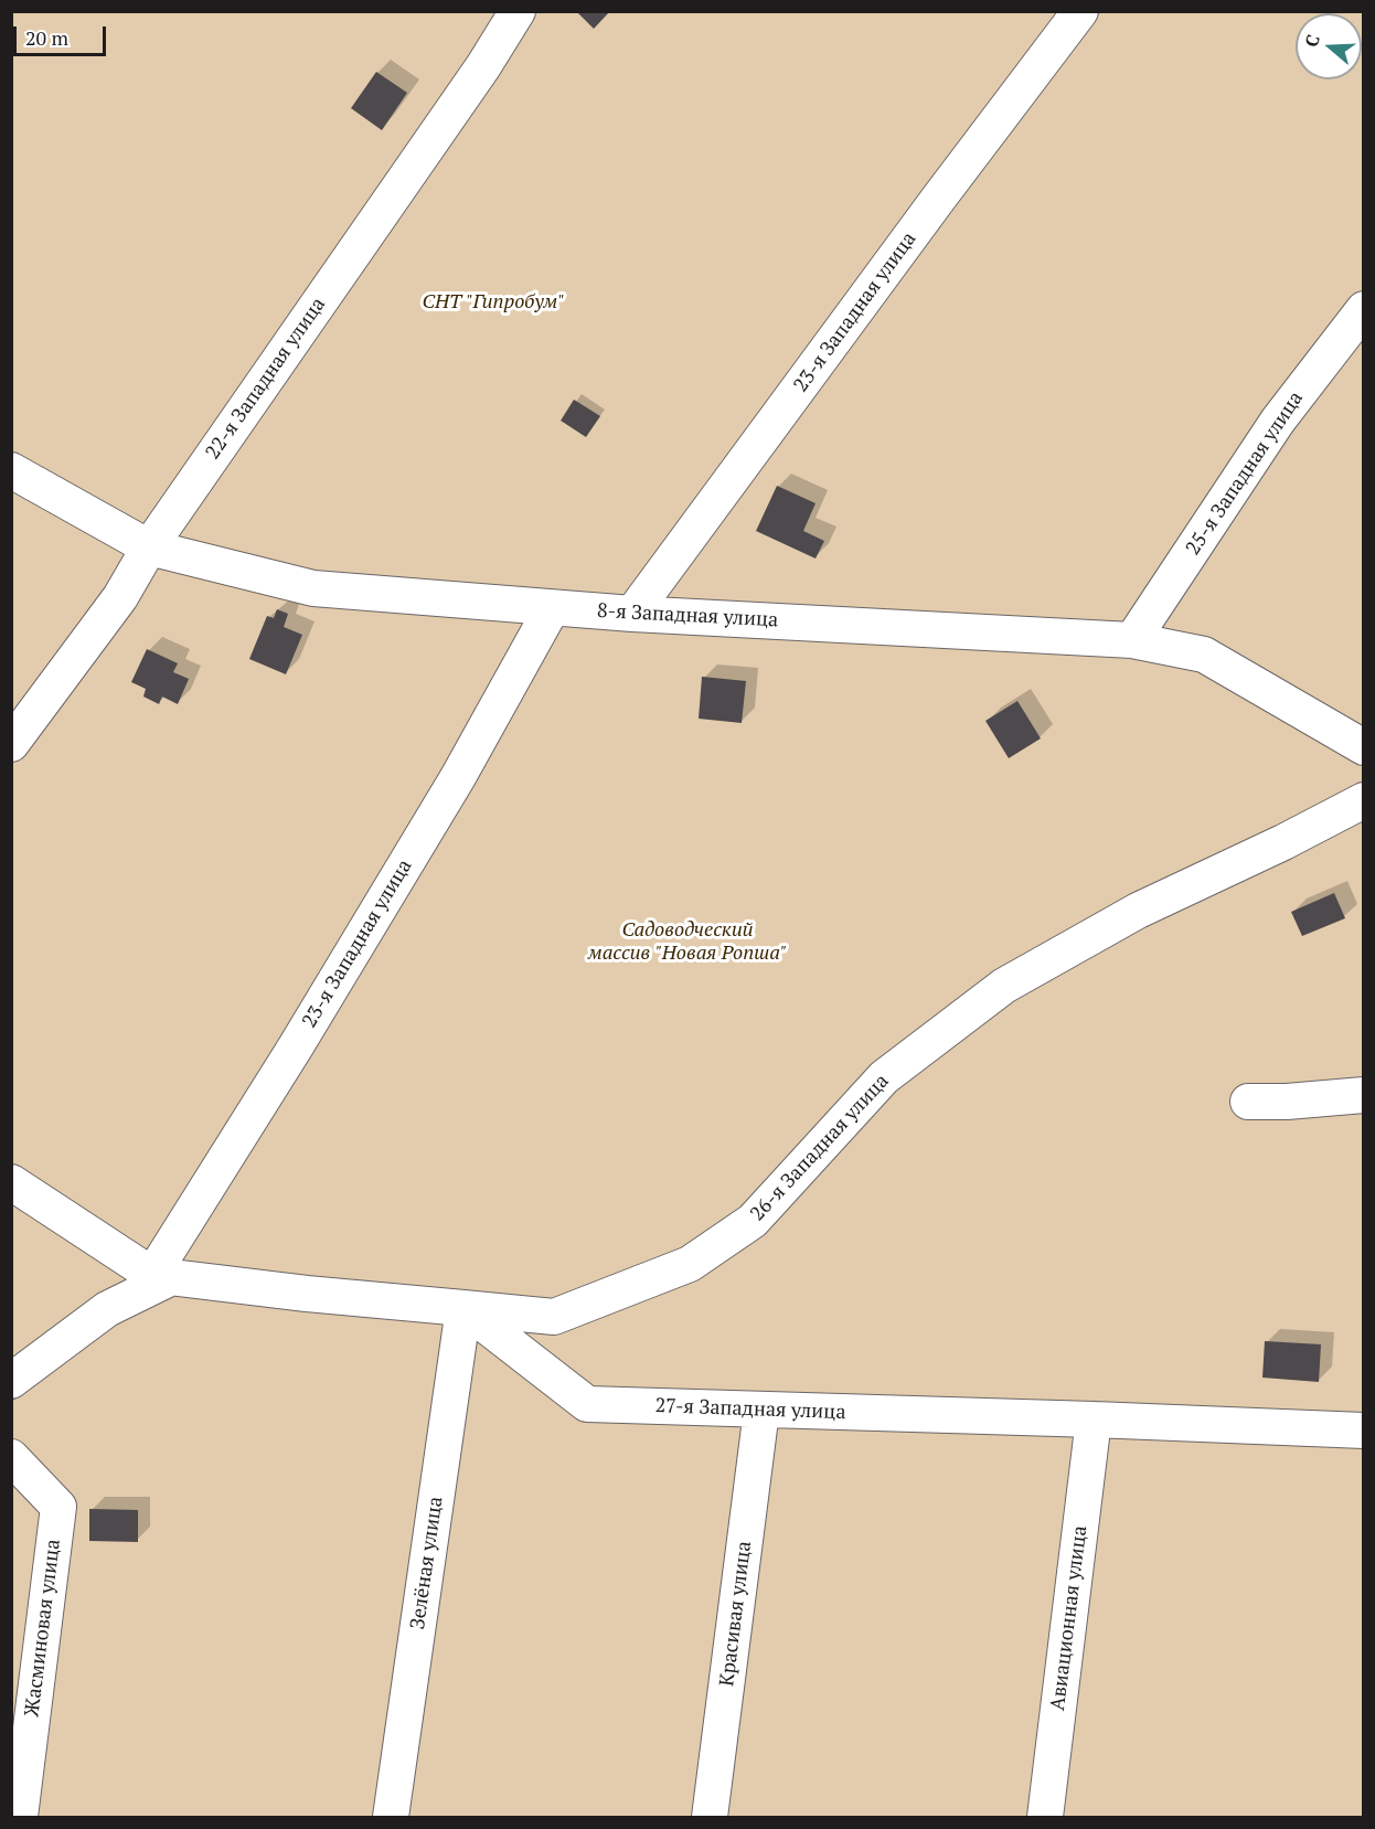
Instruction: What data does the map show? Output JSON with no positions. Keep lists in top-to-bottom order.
{
  "streets": {
    "street": [
      "23-я Западная улица",
      "22-я Западная улица",
      "25-я Западная улица",
      "8-я Западная улица",
      "26-я Западная улица",
      "27-я Западная улица",
      "Зелёная улица",
      "Красивая улица",
      "Авиационная улица",
      "Жасминовая улица"
    ]
  },
  "crossings": [
    ["23-я Западная улица", "8-я Западная улица"],
    ["22-я Западная улица", "8-я Западная улица"],
    ["25-я Западная улица", "8-я Западная улица"],
    ["26-я Западная улица", "27-я Западная улица"],
    ["26-я Западная улица", "Зелёная улица"],
    ["27-я Западная улица", "Зелёная улица"],
    ["27-я Западная улица", "Красивая улица"],
    ["27-я Западная улица", "Авиационная улица"]
  ],
  "parks": ["СНТ \"Гипробум\"", "Садоводческий массив \"Новая Ропша\""],
  "scale_bar": "20 m",
  "north": "left"
}
